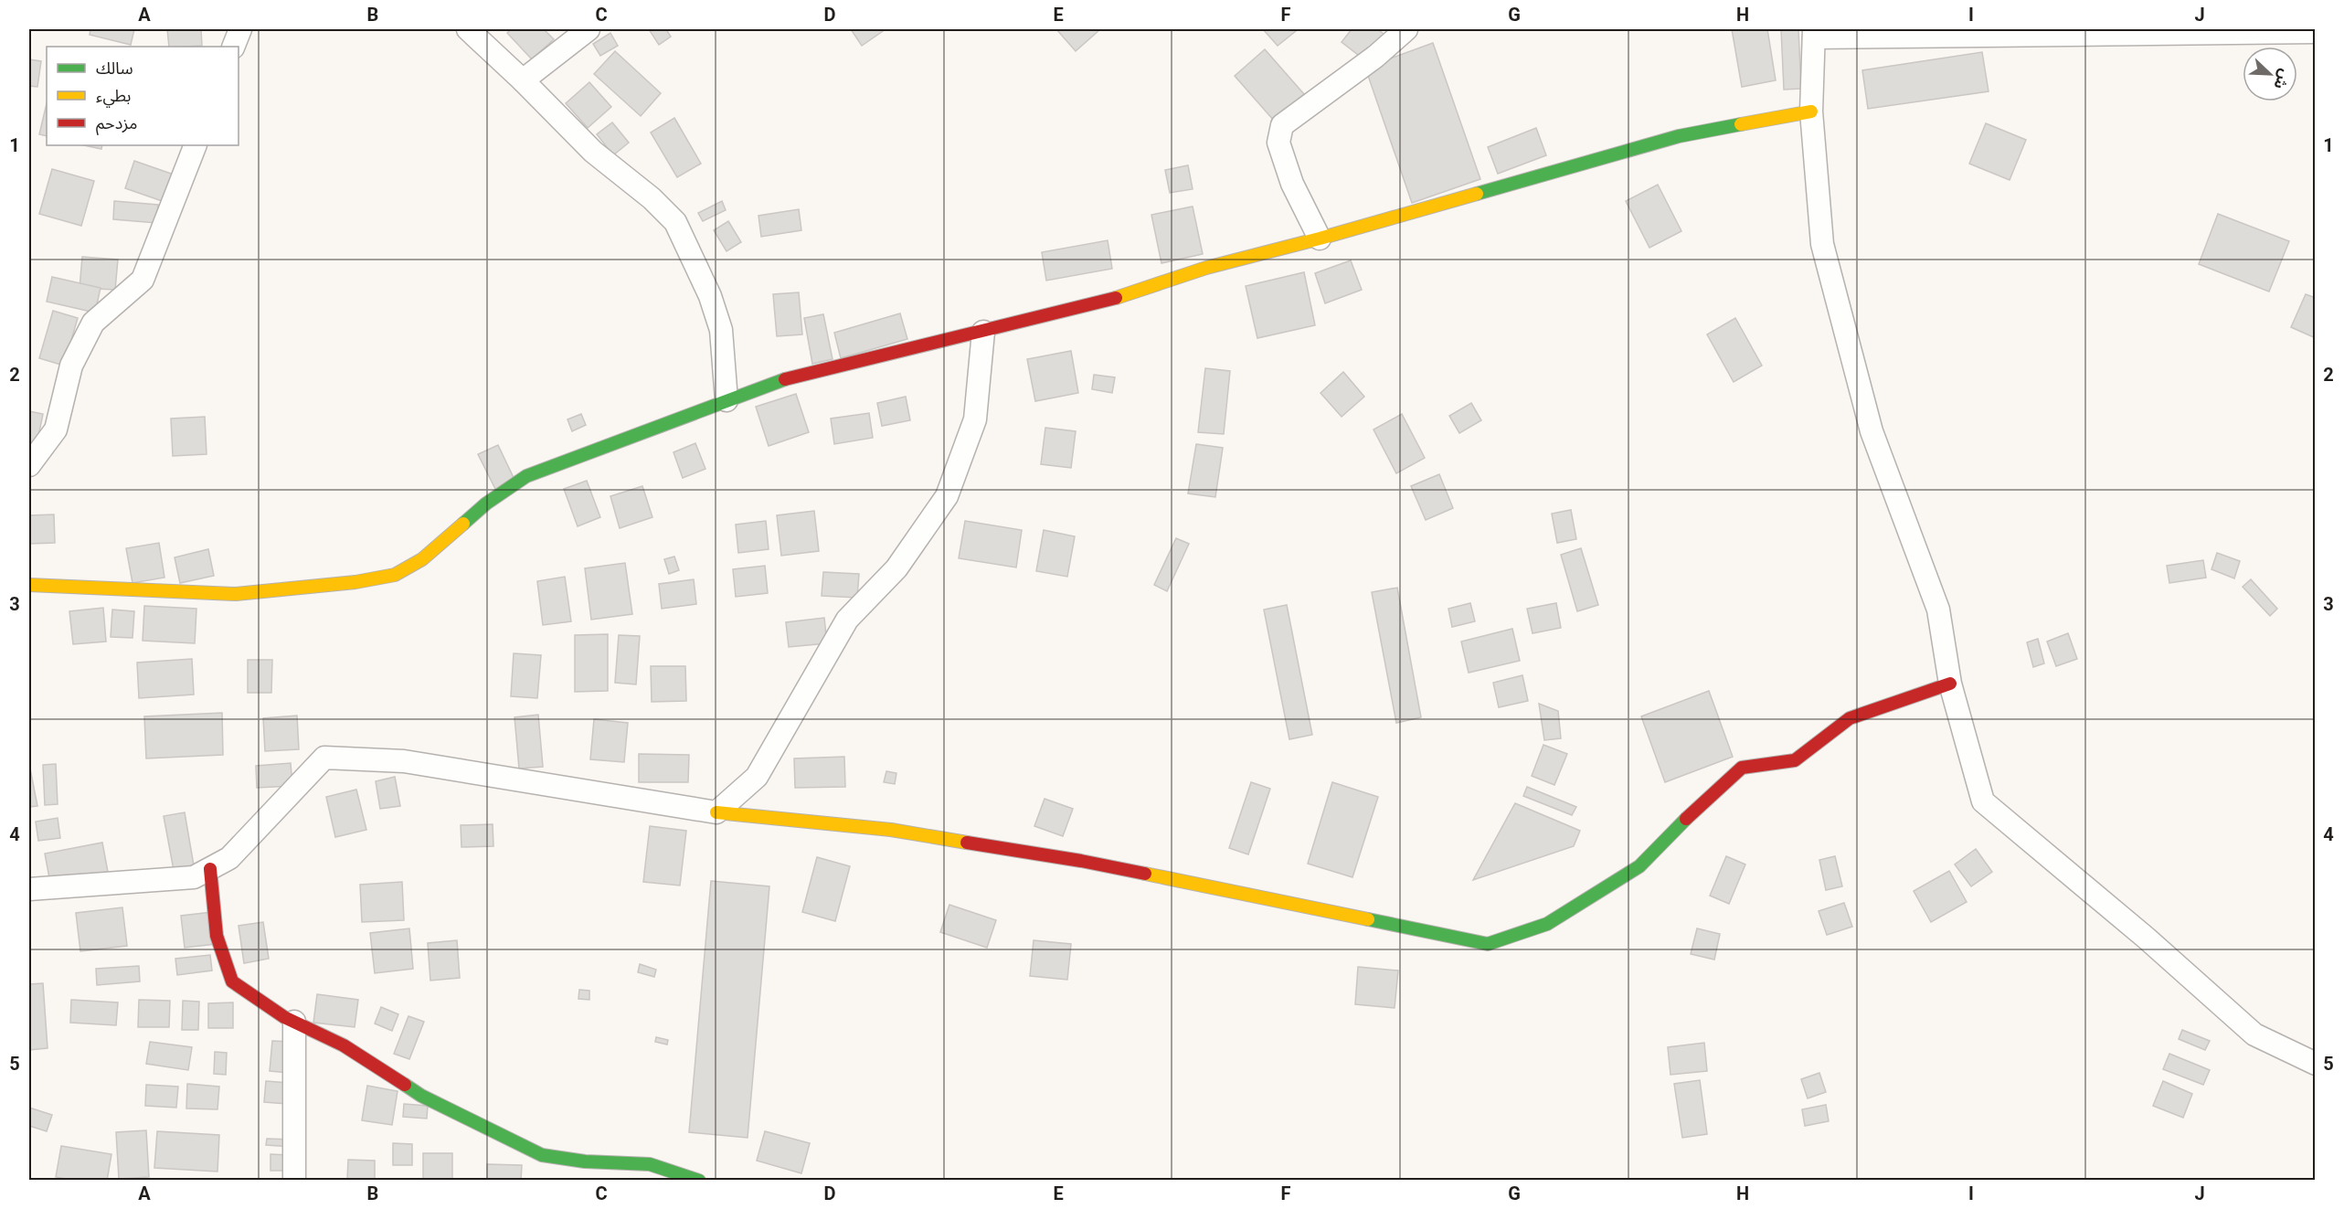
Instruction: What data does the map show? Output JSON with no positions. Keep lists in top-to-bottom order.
{
  "legend": ["سالك", "بطيء", "مزدحم"],
  "north": "bottom right",
  "grid": {
    "columns": [
      "A",
      "B",
      "C",
      "D",
      "E",
      "F",
      "G",
      "H",
      "I",
      "J"
    ],
    "rows": [
      "1",
      "2",
      "3",
      "4",
      "5"
    ]
  }
}
